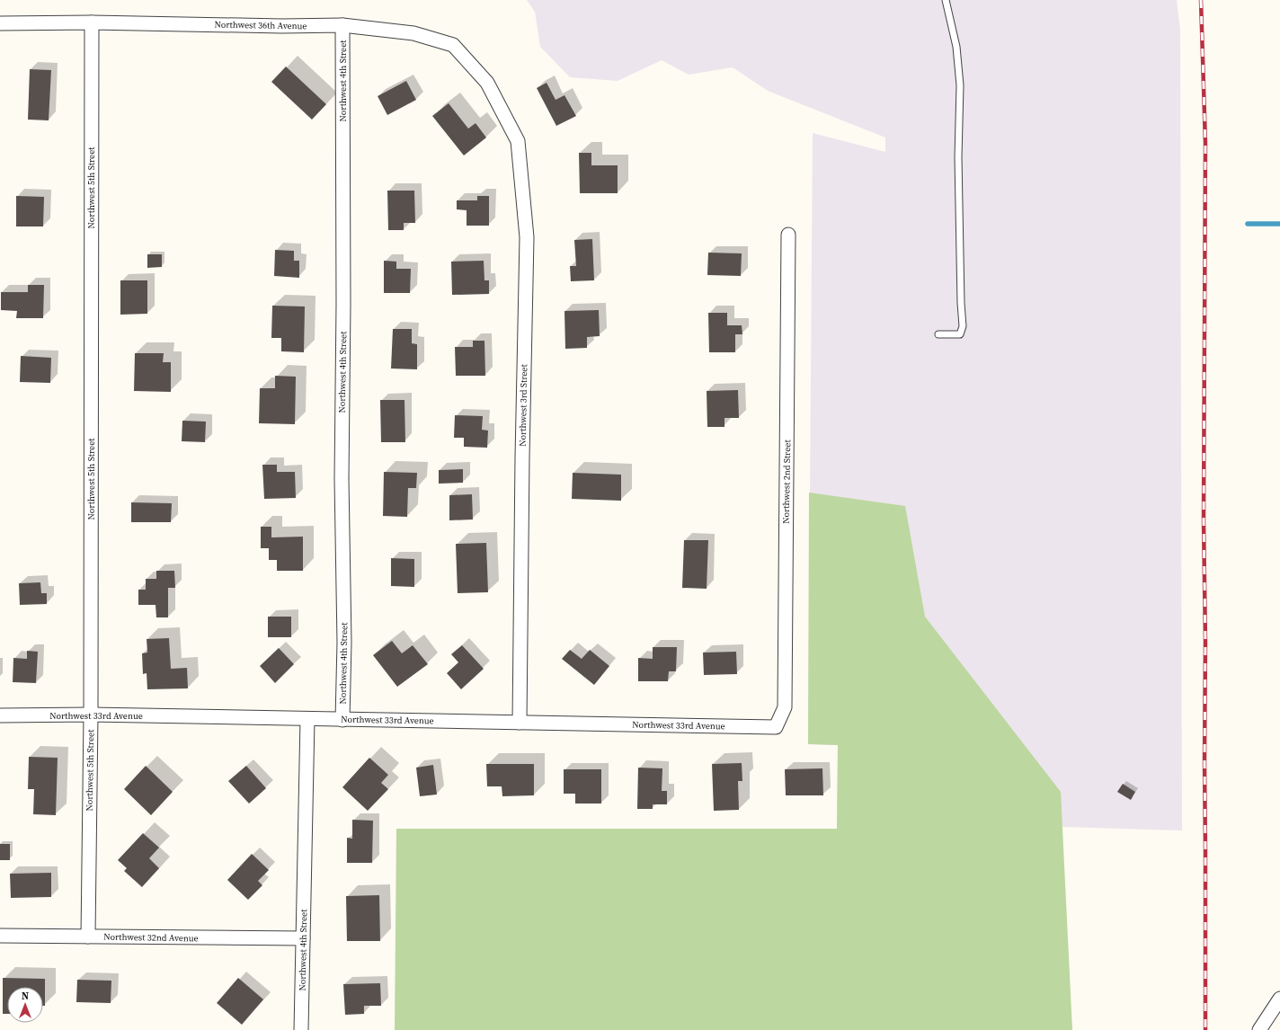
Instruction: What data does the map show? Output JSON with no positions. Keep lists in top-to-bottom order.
{
  "streets": {
    "street": [
      "Northwest 36th Avenue",
      "Northwest 4th Street",
      "Northwest 5th Street",
      "Northwest 3rd Street",
      "Northwest 2nd Street",
      "Northwest 33rd Avenue",
      "Northwest 32nd Avenue"
    ]
  },
  "crossings": [
    ["Northwest 36th Avenue", "Northwest 4th Street"],
    ["Northwest 36th Avenue", "Northwest 5th Street"],
    ["Northwest 36th Avenue", "Northwest 3rd Street"],
    ["Northwest 4th Street", "Northwest 33rd Avenue"],
    ["Northwest 4th Street", "Northwest 32nd Avenue"],
    ["Northwest 5th Street", "Northwest 33rd Avenue"],
    ["Northwest 5th Street", "Northwest 32nd Avenue"],
    ["Northwest 3rd Street", "Northwest 33rd Avenue"],
    ["Northwest 2nd Street", "Northwest 33rd Avenue"]
  ],
  "north": "top"
}
